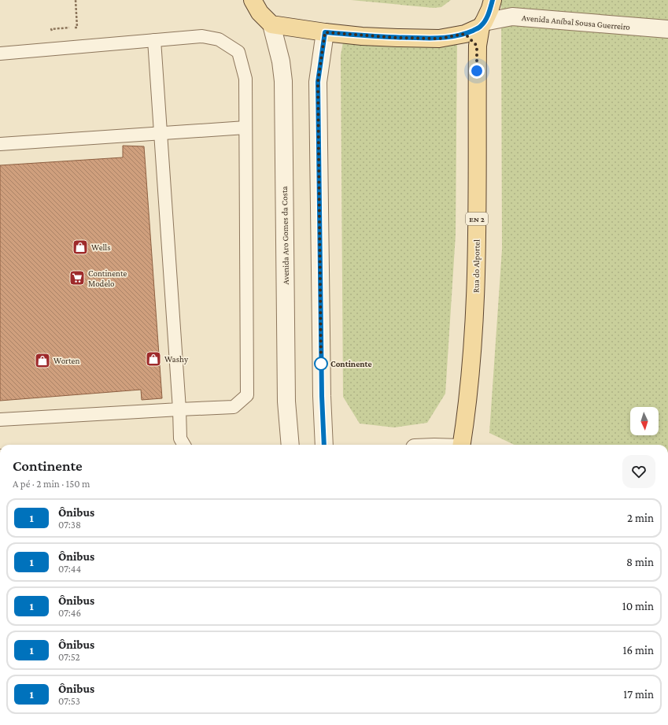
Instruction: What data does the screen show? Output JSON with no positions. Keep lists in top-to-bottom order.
{
  "streets": {
    "main road": ["EN 2", "Rua do Alportel"],
    "street": ["Avenida Aníbal Sousa Guerreiro", "Avenida Aro Gomes da Costa"]
  },
  "crossings": [
    ["Avenida Aníbal Sousa Guerreiro", "Rua do Alportel"]
  ],
  "places": {
    "shop": ["Wells", "Washy", "Worten"],
    "supermarket": ["Continente Modelo"],
    "other": ["Continente"]
  },
  "lines": ["bus line 1"],
  "north": "bottom",
  "page": {
    "heading": ["Continente", "A pé · 2 min · 150 m"],
    "list": [
      {
        "mark": "1",
        "name": "Ônibus",
        "note": "07:38",
        "value": "2 min"
      },
      {
        "mark": "1",
        "name": "Ônibus",
        "note": "07:44",
        "value": "8 min"
      },
      {
        "mark": "1",
        "name": "Ônibus",
        "note": "07:46",
        "value": "10 min"
      },
      {
        "mark": "1",
        "name": "Ônibus",
        "note": "07:52",
        "value": "16 min"
      },
      {
        "mark": "1",
        "name": "Ônibus",
        "note": "07:53",
        "value": "17 min"
      }
    ]
  }
}
